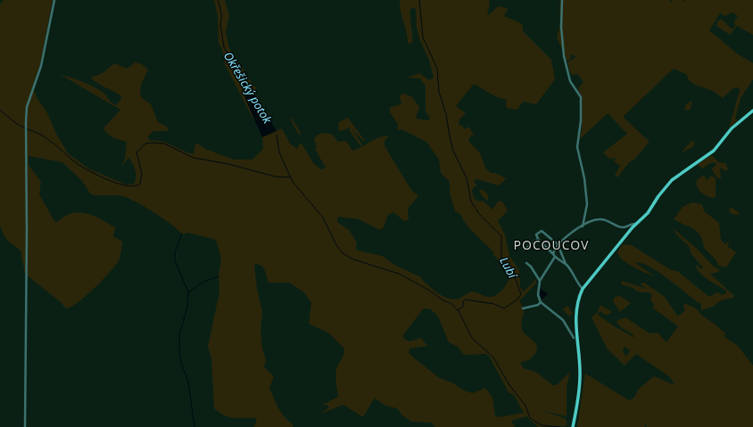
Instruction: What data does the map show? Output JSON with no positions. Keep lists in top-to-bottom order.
{
  "districts": ["POCOUCOV"],
  "water": ["Okřešický potok", "Lubí"]
}
